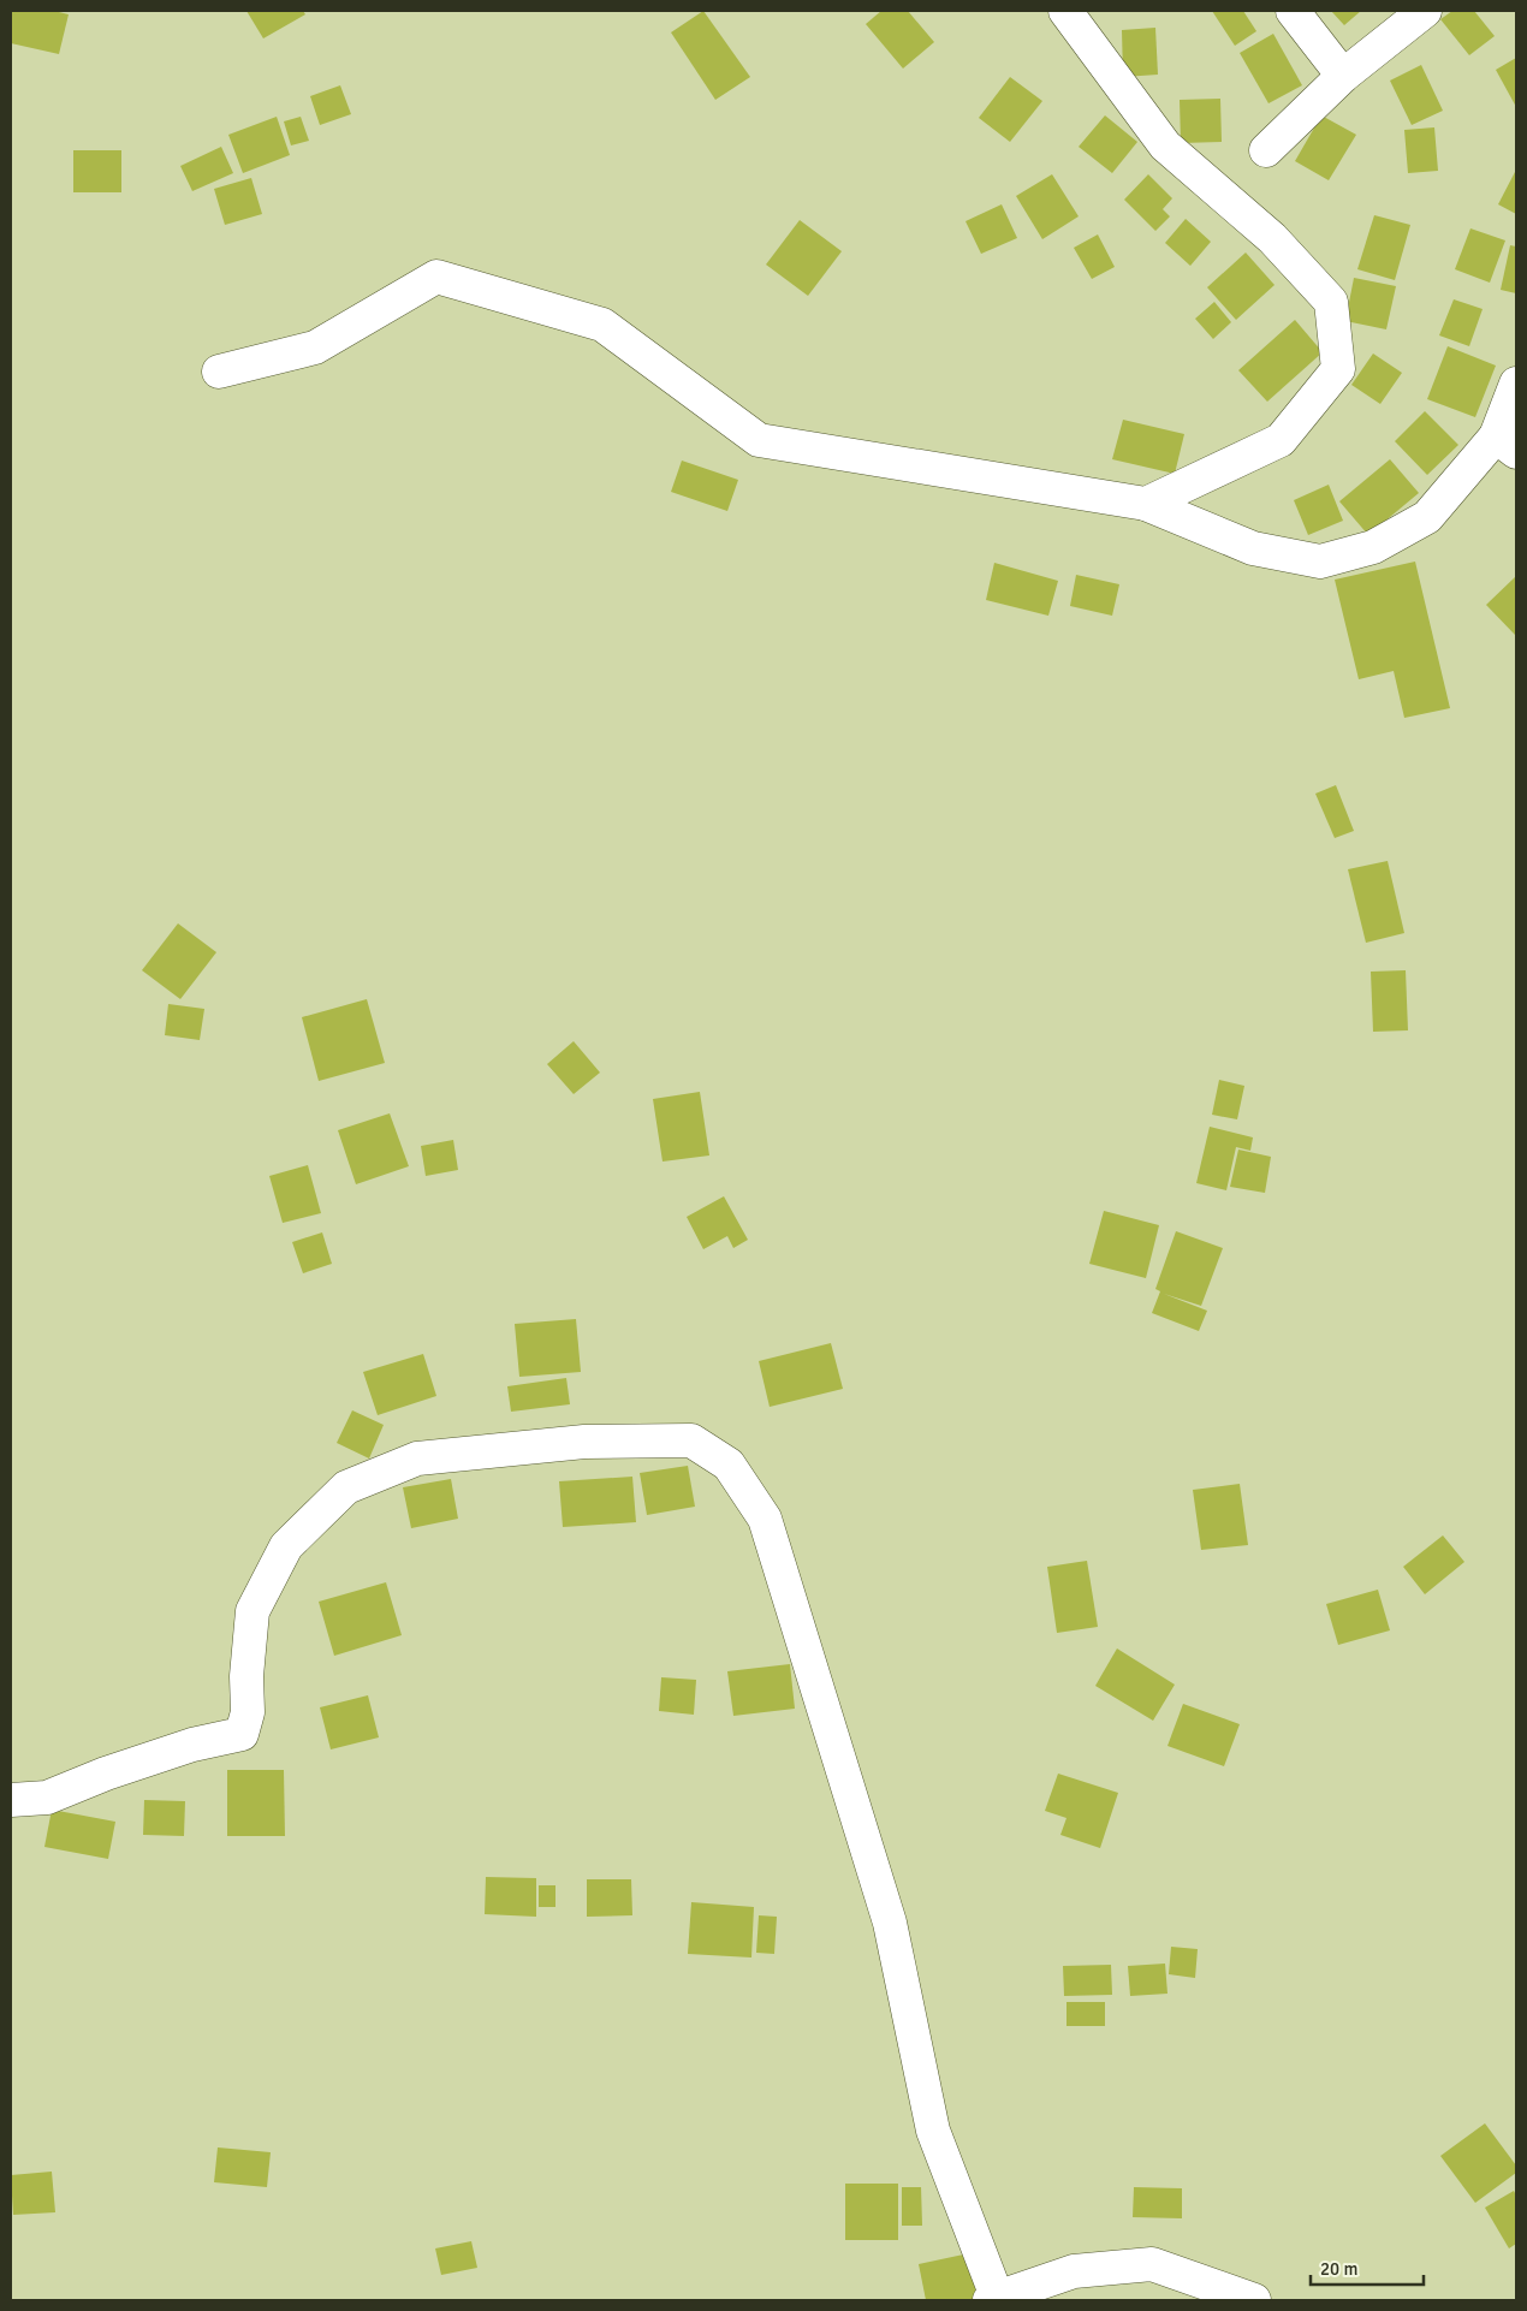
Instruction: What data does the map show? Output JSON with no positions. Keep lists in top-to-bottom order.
{
  "scale_bar": "20 m"
}
